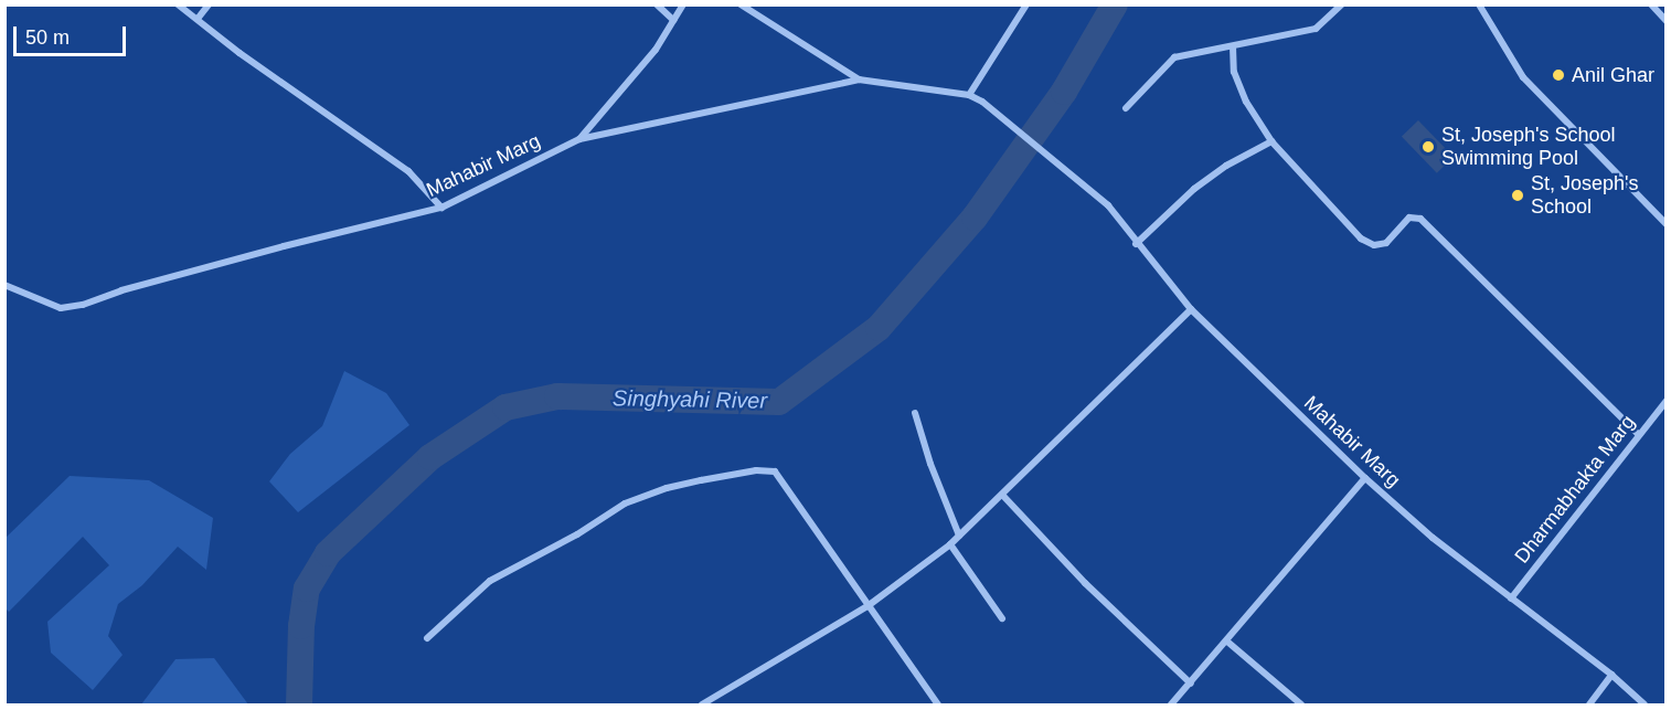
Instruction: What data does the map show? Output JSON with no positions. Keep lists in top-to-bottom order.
{
  "streets": {
    "street": ["Mahabir Marg", "Dharmabhakta Marg"]
  },
  "crossings": [
    ["Mahabir Marg", "Dharmabhakta Marg"]
  ],
  "water": ["Singhyahi River"],
  "places": ["Anil Ghar", "St, Joseph's School Swimming Pool", "St, Joseph's School"],
  "scale_bar": "50 m"
}
